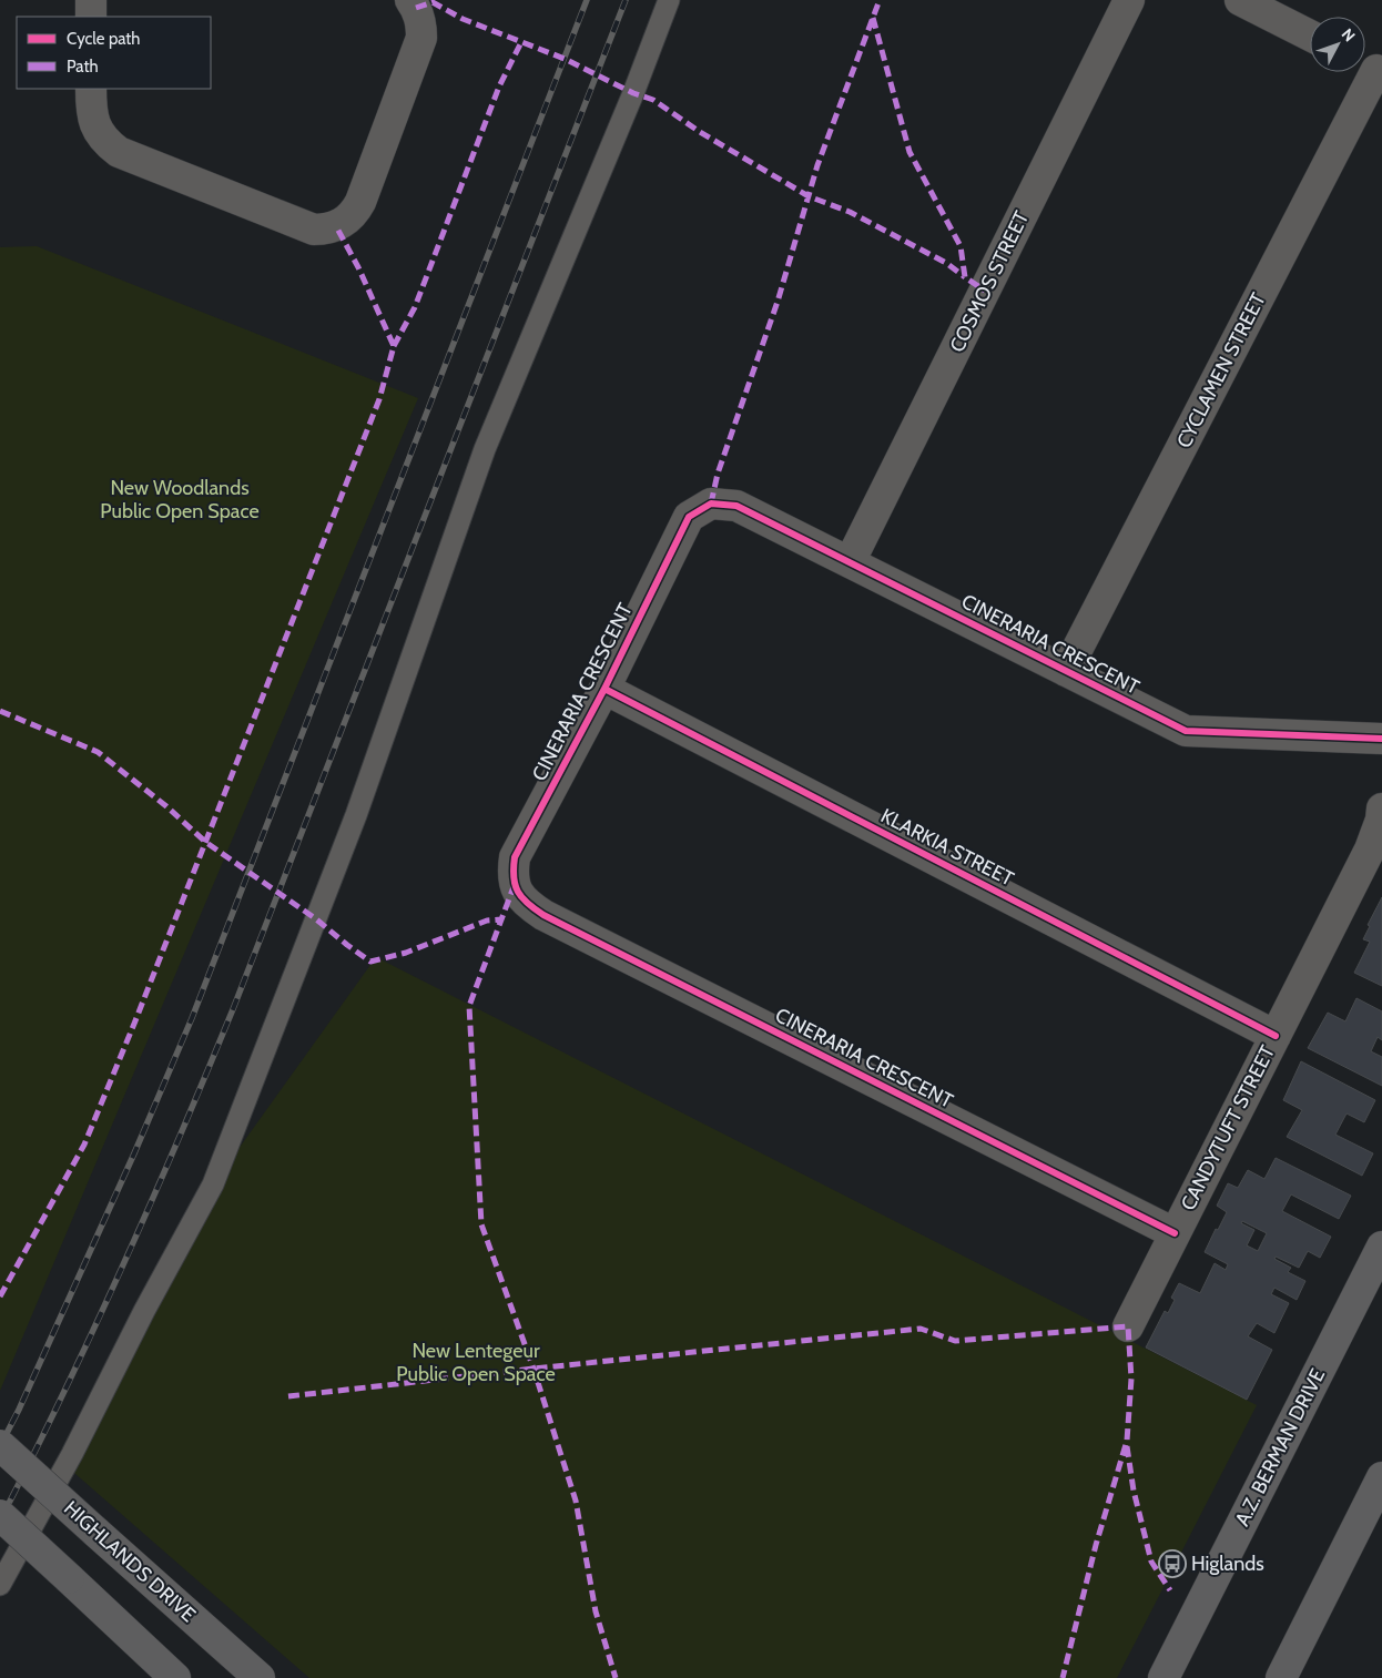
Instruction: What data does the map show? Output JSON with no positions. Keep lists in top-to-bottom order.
{
  "streets": {
    "main road": ["A.Z. BERMAN DRIVE", "HIGHLANDS DRIVE"],
    "street": [
      "COSMOS STREET",
      "CYCLAMEN STREET",
      "CINERARIA CRESCENT",
      "KLARKIA STREET",
      "CANDYTUFT STREET"
    ]
  },
  "crossings": [
    ["COSMOS STREET", "CINERARIA CRESCENT"],
    ["CYCLAMEN STREET", "CINERARIA CRESCENT"],
    ["CINERARIA CRESCENT", "KLARKIA STREET"],
    ["CINERARIA CRESCENT", "CANDYTUFT STREET"],
    ["KLARKIA STREET", "CANDYTUFT STREET"]
  ],
  "parks": ["New Woodlands Public Open Space", "New Lentegeur Public Open Space"],
  "places": {
    "bus stop": ["Higlands"]
  },
  "legend": ["Cycle path", "Path"],
  "north": "top right"
}
